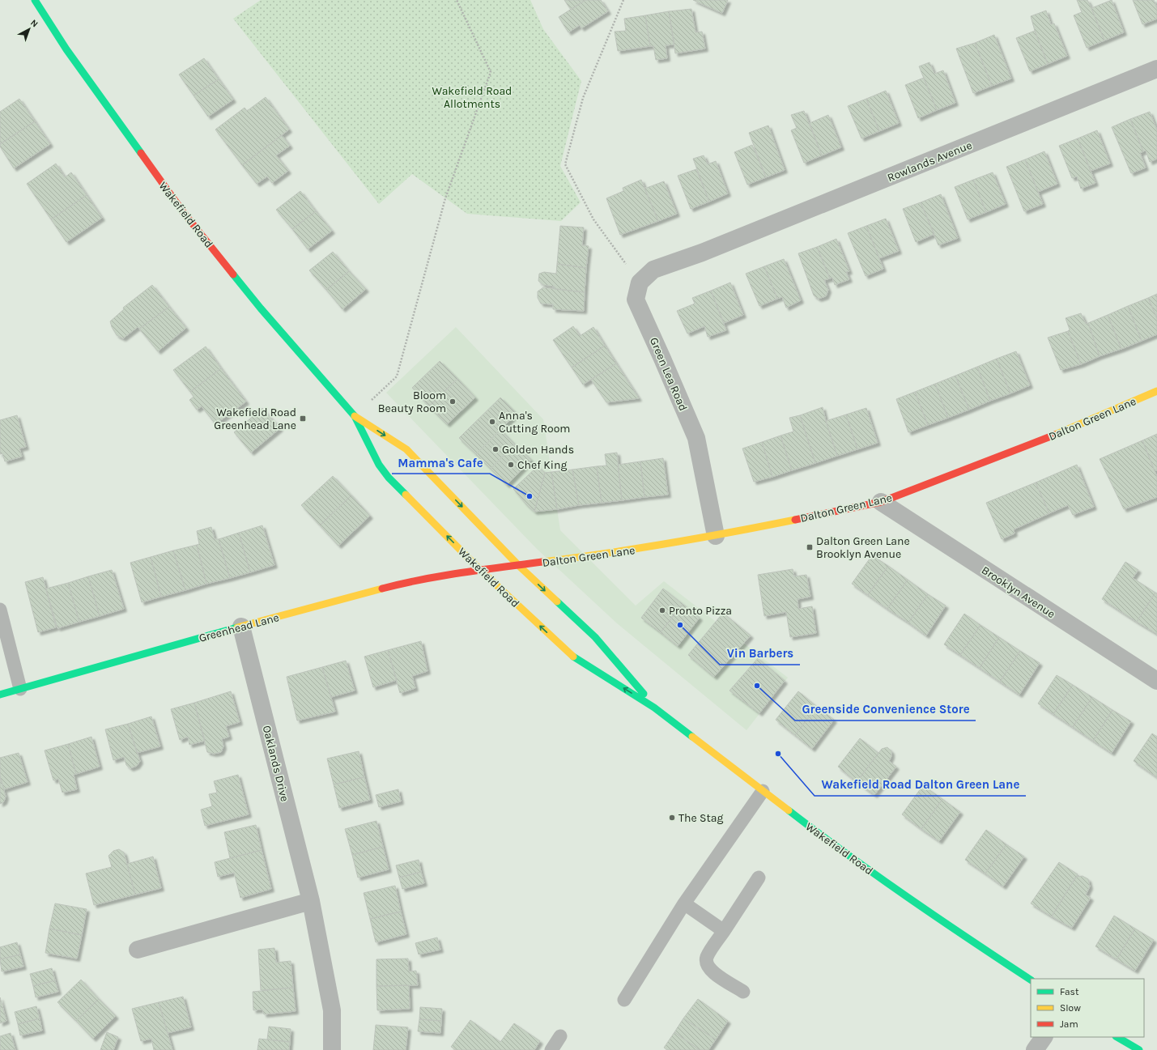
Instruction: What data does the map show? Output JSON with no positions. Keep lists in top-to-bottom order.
{
  "streets": {
    "main road": ["Wakefield Road", "Dalton Green Lane", "Greenhead Lane"],
    "street": [
      "Rowlands Avenue",
      "Green Lea Road",
      "Brooklyn Avenue",
      "Oaklands Drive"
    ]
  },
  "crossings": [
    ["Rowlands Avenue", "Green Lea Road"],
    ["Wakefield Road", "Dalton Green Lane"],
    ["Wakefield Road", "Greenhead Lane"],
    ["Green Lea Road", "Dalton Green Lane"],
    ["Dalton Green Lane", "Brooklyn Avenue"],
    ["Dalton Green Lane", "Greenhead Lane"],
    ["Greenhead Lane", "Oaklands Drive"]
  ],
  "parks": ["Wakefield Road Allotments"],
  "places": {
    "other": [
      "Bloom Beauty Room",
      "Anna's Cutting Room",
      "Golden Hands",
      "Chef King",
      "Mamma's Cafe",
      "Pronto Pizza",
      "Vin Barbers",
      "Greenside Convenience Store",
      "Wakefield Road Dalton Green Lane",
      "The Stag"
    ],
    "transit": ["Wakefield Road Greenhead Lane", "Dalton Green Lane Brooklyn Avenue"]
  },
  "legend": ["Fast", "Slow", "Jam"],
  "north": "top right"
}
